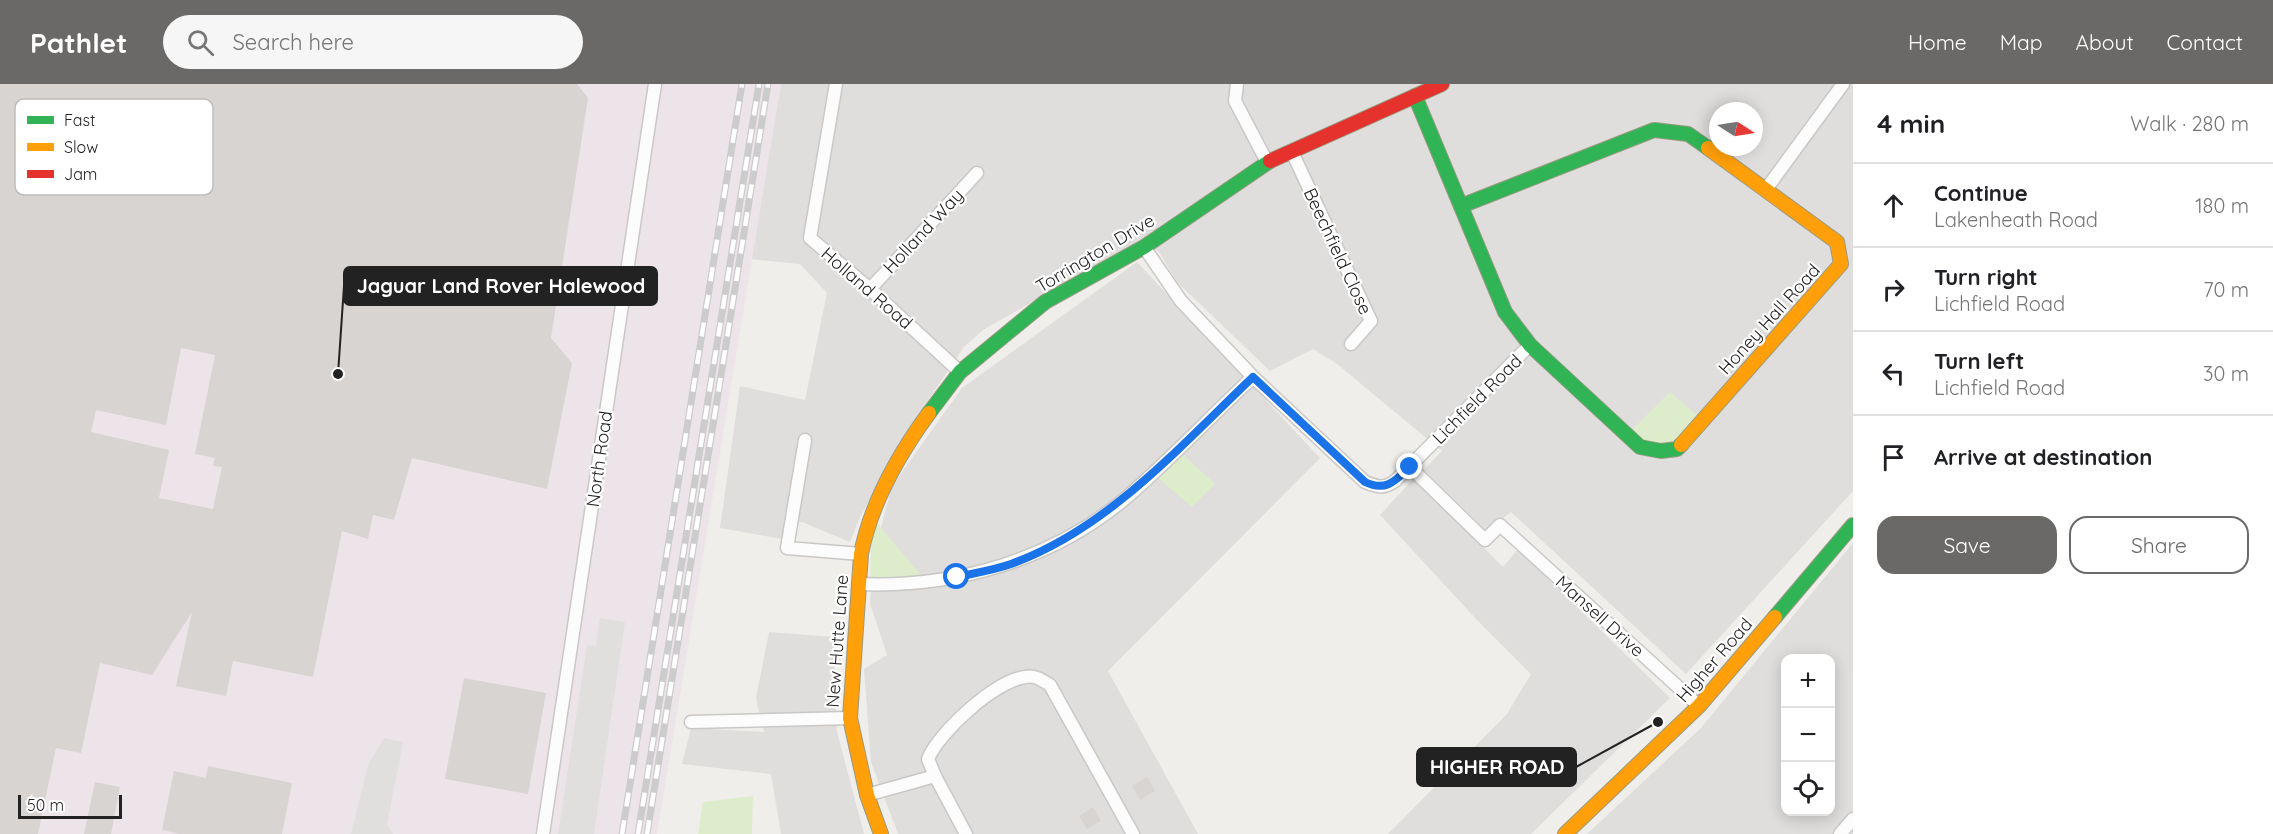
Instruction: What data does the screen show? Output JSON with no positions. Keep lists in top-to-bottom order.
{
  "streets": {
    "main road": [
      "Torrington Drive",
      "Honey Hall Road",
      "New Hutte Lane",
      "Higher Road"
    ],
    "street": [
      "Holland Way",
      "Beechfield Close",
      "Holland Road",
      "Lichfield Road",
      "North Road",
      "Mansell Drive"
    ]
  },
  "crossings": [
    ["Holland Way", "Holland Road"],
    ["Beechfield Close", "Torrington Drive"],
    ["Torrington Drive", "Holland Road"],
    ["Torrington Drive", "Honey Hall Road"],
    ["Torrington Drive", "Lichfield Road"],
    ["Torrington Drive", "New Hutte Lane"],
    ["Honey Hall Road", "Lichfield Road"],
    ["Lichfield Road", "Mansell Drive"],
    ["Mansell Drive", "Higher Road"]
  ],
  "places": ["Jaguar Land Rover Halewood", "HIGHER ROAD"],
  "legend": ["Fast", "Slow", "Jam"],
  "scale_bar": "50 m",
  "north": "right",
  "page": {
    "header": "Pathlet",
    "search": "Search here",
    "nav": [
      "Home",
      "Map",
      "About",
      "Contact"
    ],
    "heading": ["4 min", "Walk · 280 m"],
    "list": [
      ["Continue", "Lakenheath Road", "180 m"],
      ["Turn right", "Lichfield Road", "70 m"],
      ["Turn left", "Lichfield Road", "30 m"],
      "Arrive at destination"
    ],
    "buttons": ["Save", "Share"],
    "map_buttons": ["+", "−"],
    "scale": "50 m"
  }
}
